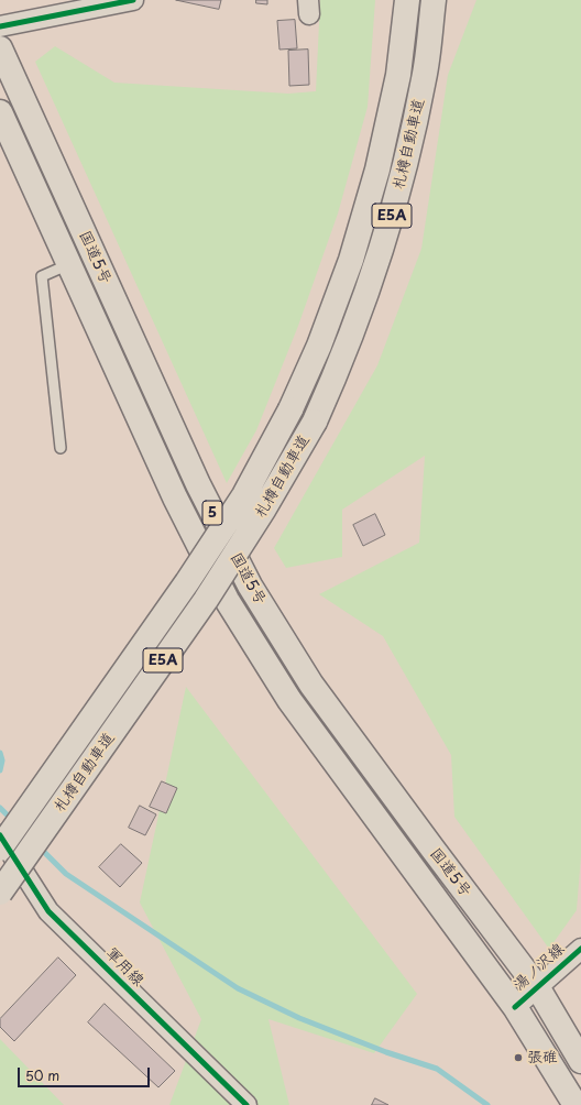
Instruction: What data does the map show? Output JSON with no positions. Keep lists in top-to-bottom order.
{
  "streets": {
    "highway": [
      "札樽自動車道",
      "E5A",
      "国道5号",
      "5"
    ],
    "street": ["軍用線", "湯ノ沢線"]
  },
  "crossings": [
    ["国道5号", "湯ノ沢線"]
  ],
  "places": ["張碓"],
  "scale_bar": "50 m"
}
